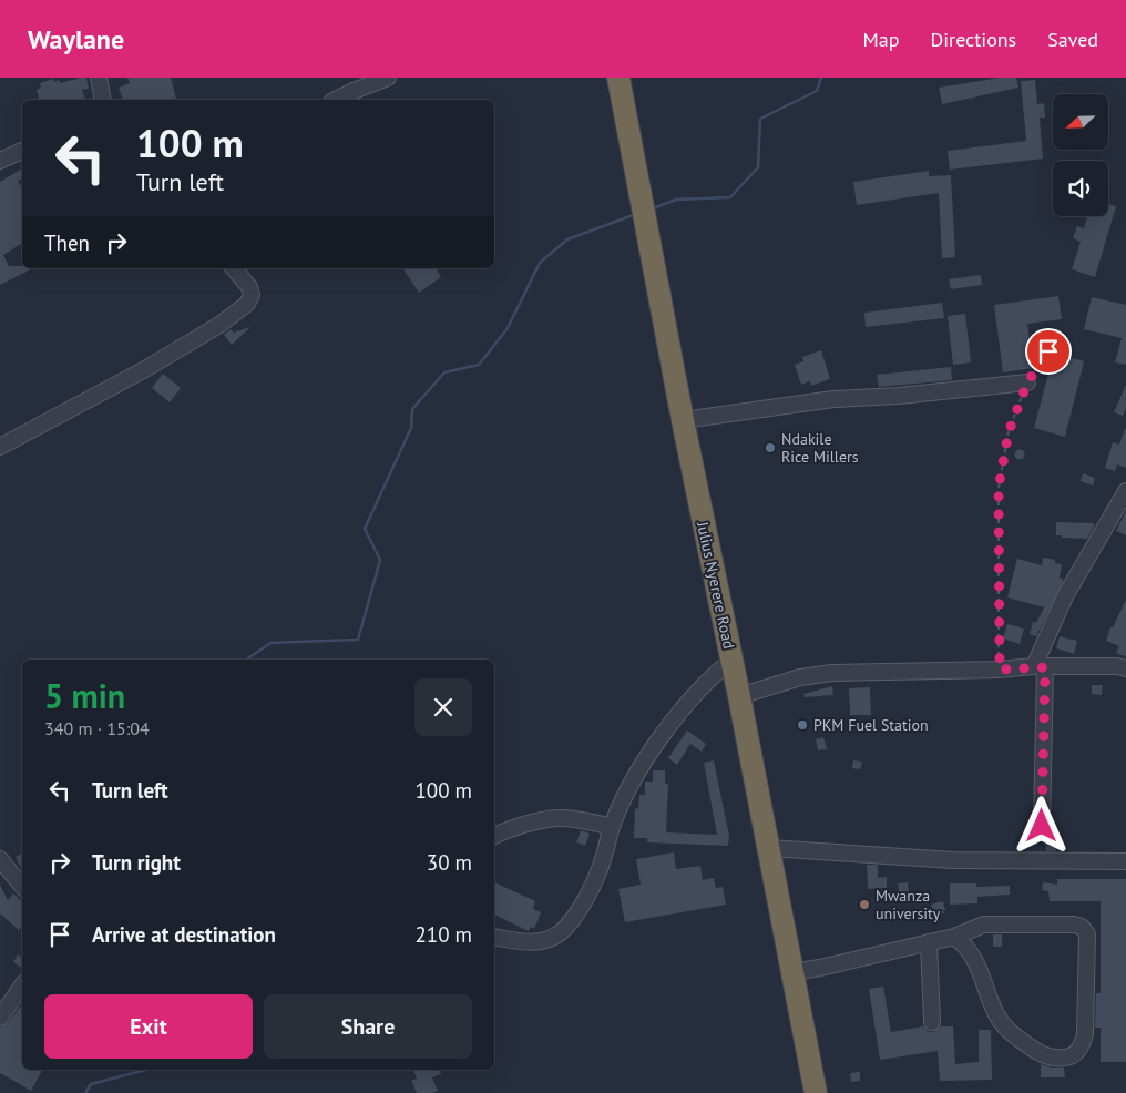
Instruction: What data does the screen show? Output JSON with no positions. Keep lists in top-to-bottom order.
{
  "streets": {
    "highway": ["Julius Nyerere Road"]
  },
  "places": ["Ndakile Rice Millers", "PKM Fuel Station", "Mwanza university"],
  "north": "bottom left",
  "page": {
    "header": "Waylane",
    "nav": ["Map", "Directions", "Saved"],
    "turn": ["100 m", "Turn left"],
    "then": "Then",
    "heading": ["5 min", "340 m · 15:04"],
    "list": [
      {
        "name": "Turn left",
        "value": "100 m"
      },
      {
        "name": "Turn right",
        "value": "30 m"
      },
      {
        "name": "Arrive at destination",
        "value": "210 m"
      }
    ],
    "buttons": ["Exit", "Share"]
  }
}
